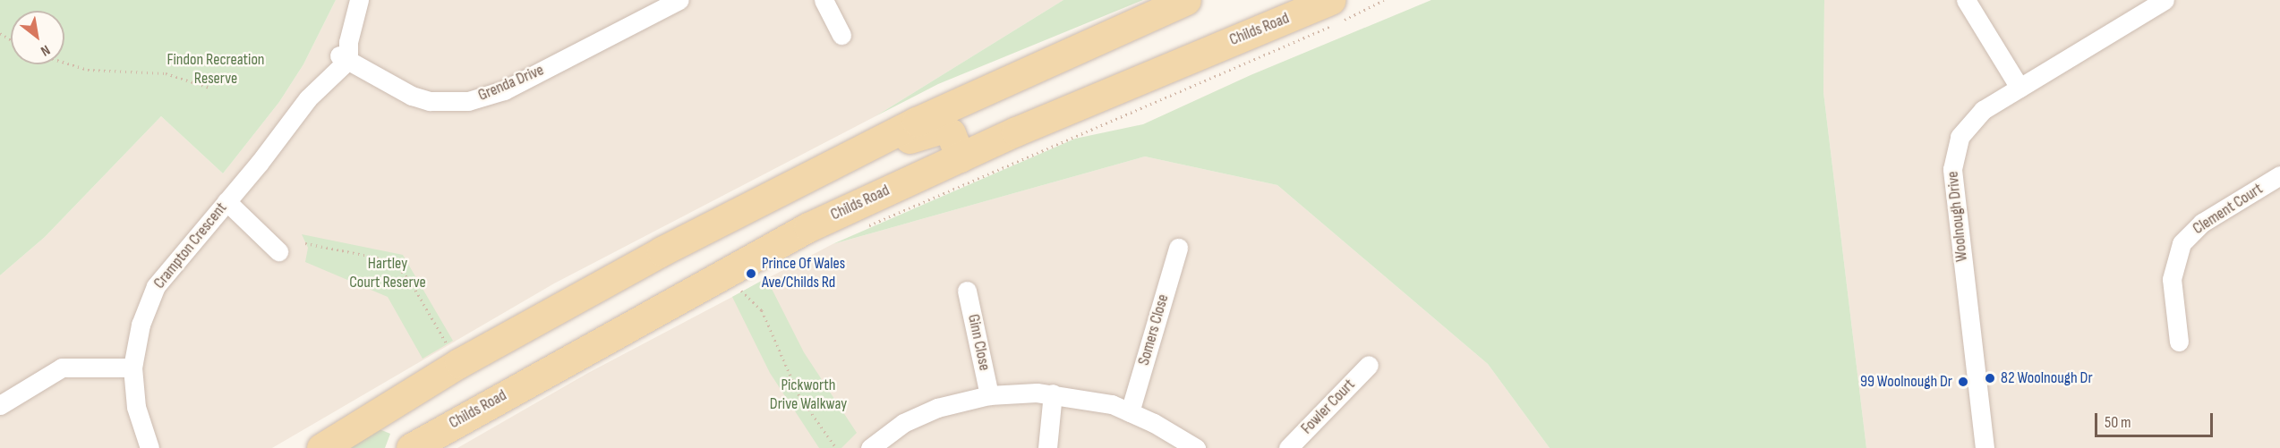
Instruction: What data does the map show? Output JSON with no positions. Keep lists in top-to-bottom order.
{
  "streets": {
    "main road": ["Childs Road"],
    "street": [
      "Grenda Drive",
      "Clement Court",
      "Woolnough Drive",
      "Crampton Crescent",
      "Somers Close",
      "Ginn Close",
      "Fowler Court"
    ]
  },
  "crossings": [
    ["Grenda Drive", "Crampton Crescent"]
  ],
  "parks": ["Findon Recreation Reserve", "Hartley Court Reserve", "Pickworth Drive Walkway"],
  "places": ["Prince Of Wales Ave/Childs Rd", "82 Woolnough Dr", "99 Woolnough Dr"],
  "scale_bar": "50 m",
  "north": "bottom right"
}
